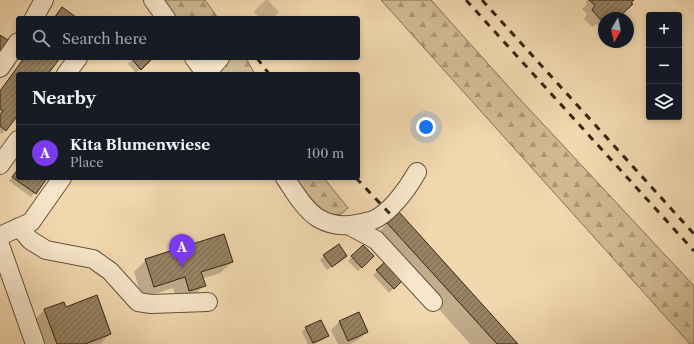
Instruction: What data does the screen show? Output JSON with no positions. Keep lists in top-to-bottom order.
{
  "north": "bottom",
  "page": {
    "map_buttons": ["+", "−"],
    "search": "Search here",
    "heading": "Nearby",
    "list": [
      {
        "mark": "A",
        "name": "Kita Blumenwiese",
        "note": "Place",
        "value": "100 m"
      }
    ],
    "pins": "A"
  }
}
